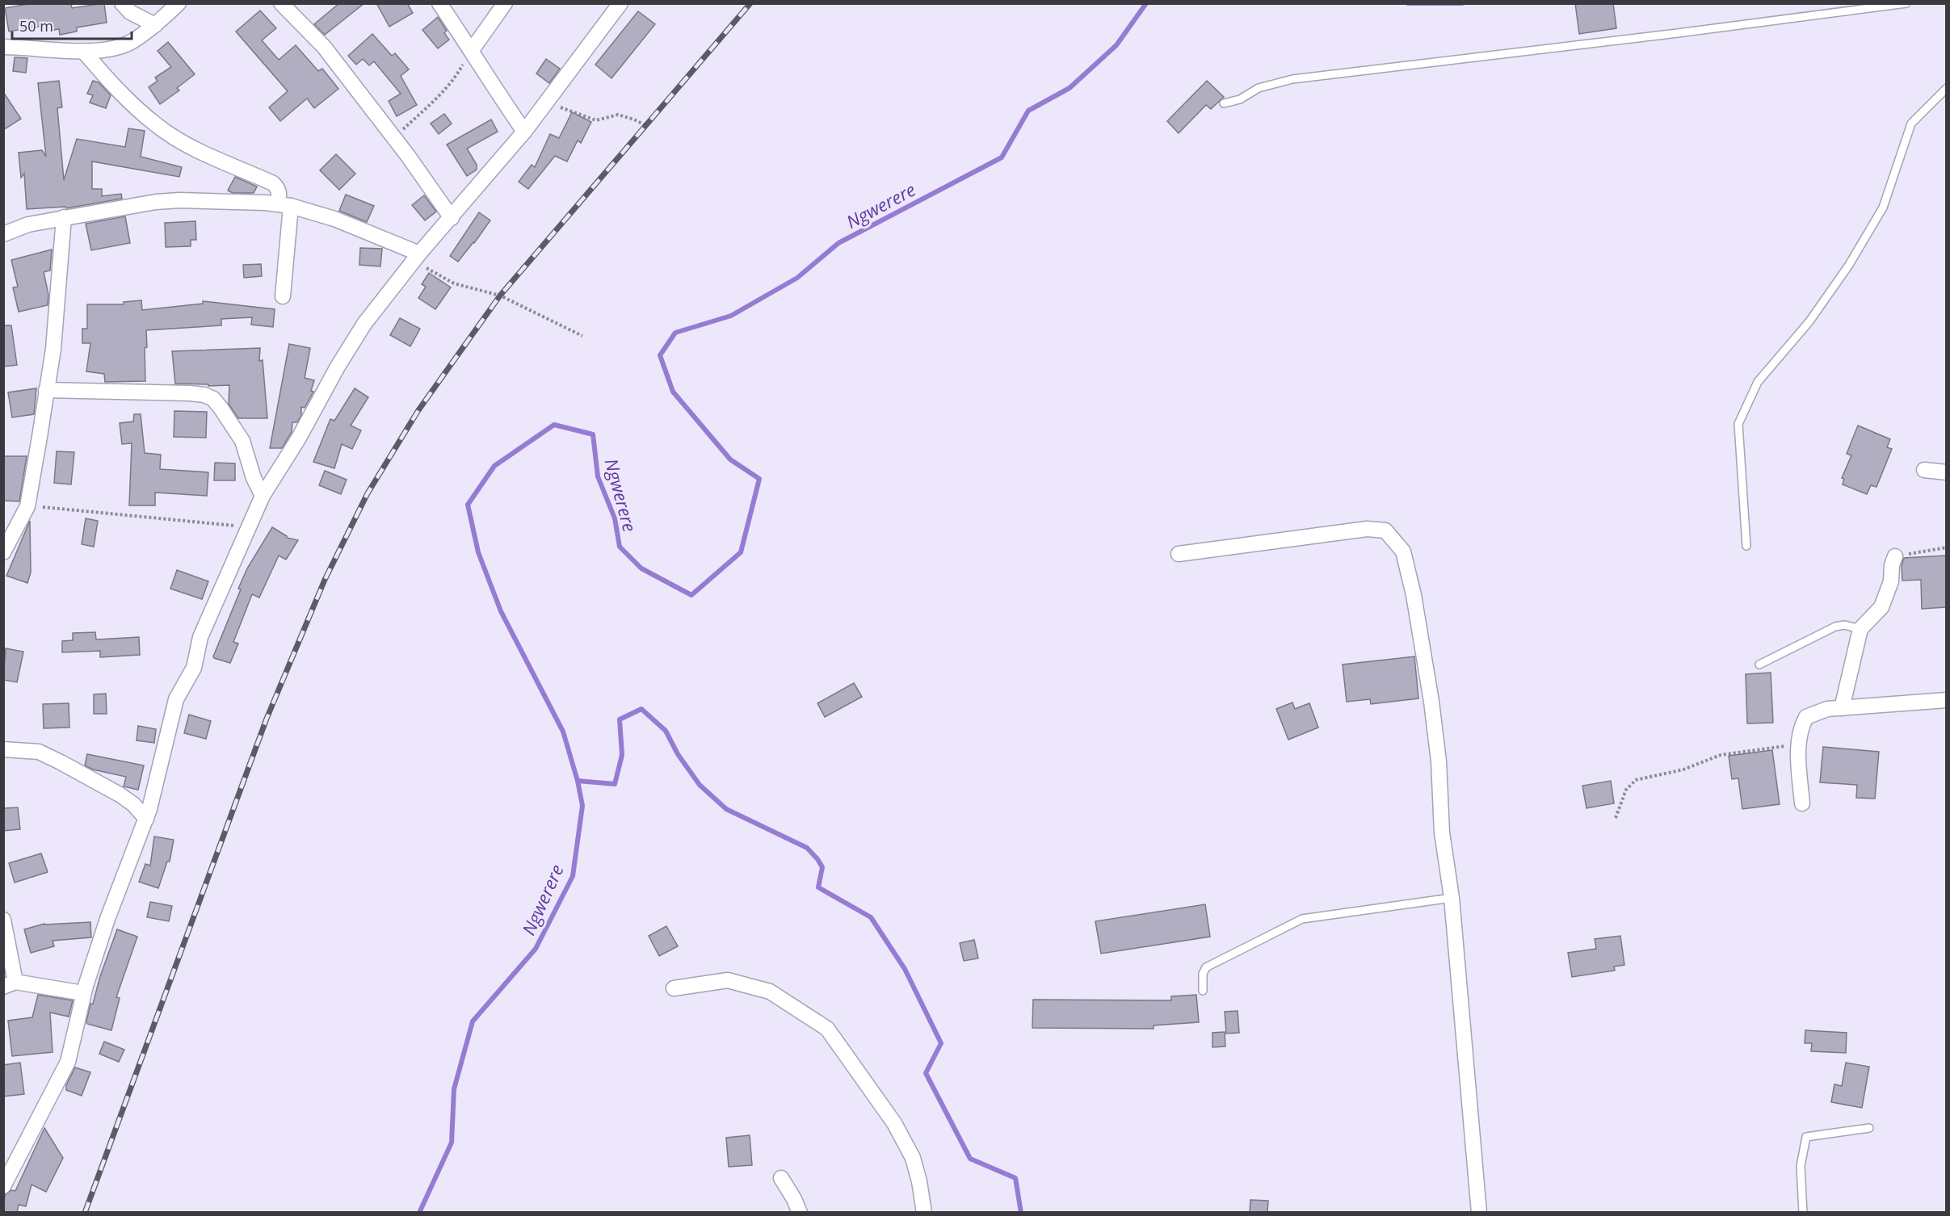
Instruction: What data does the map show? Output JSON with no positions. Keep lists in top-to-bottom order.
{
  "water": ["Ngwerere"],
  "scale_bar": "50 m"
}
